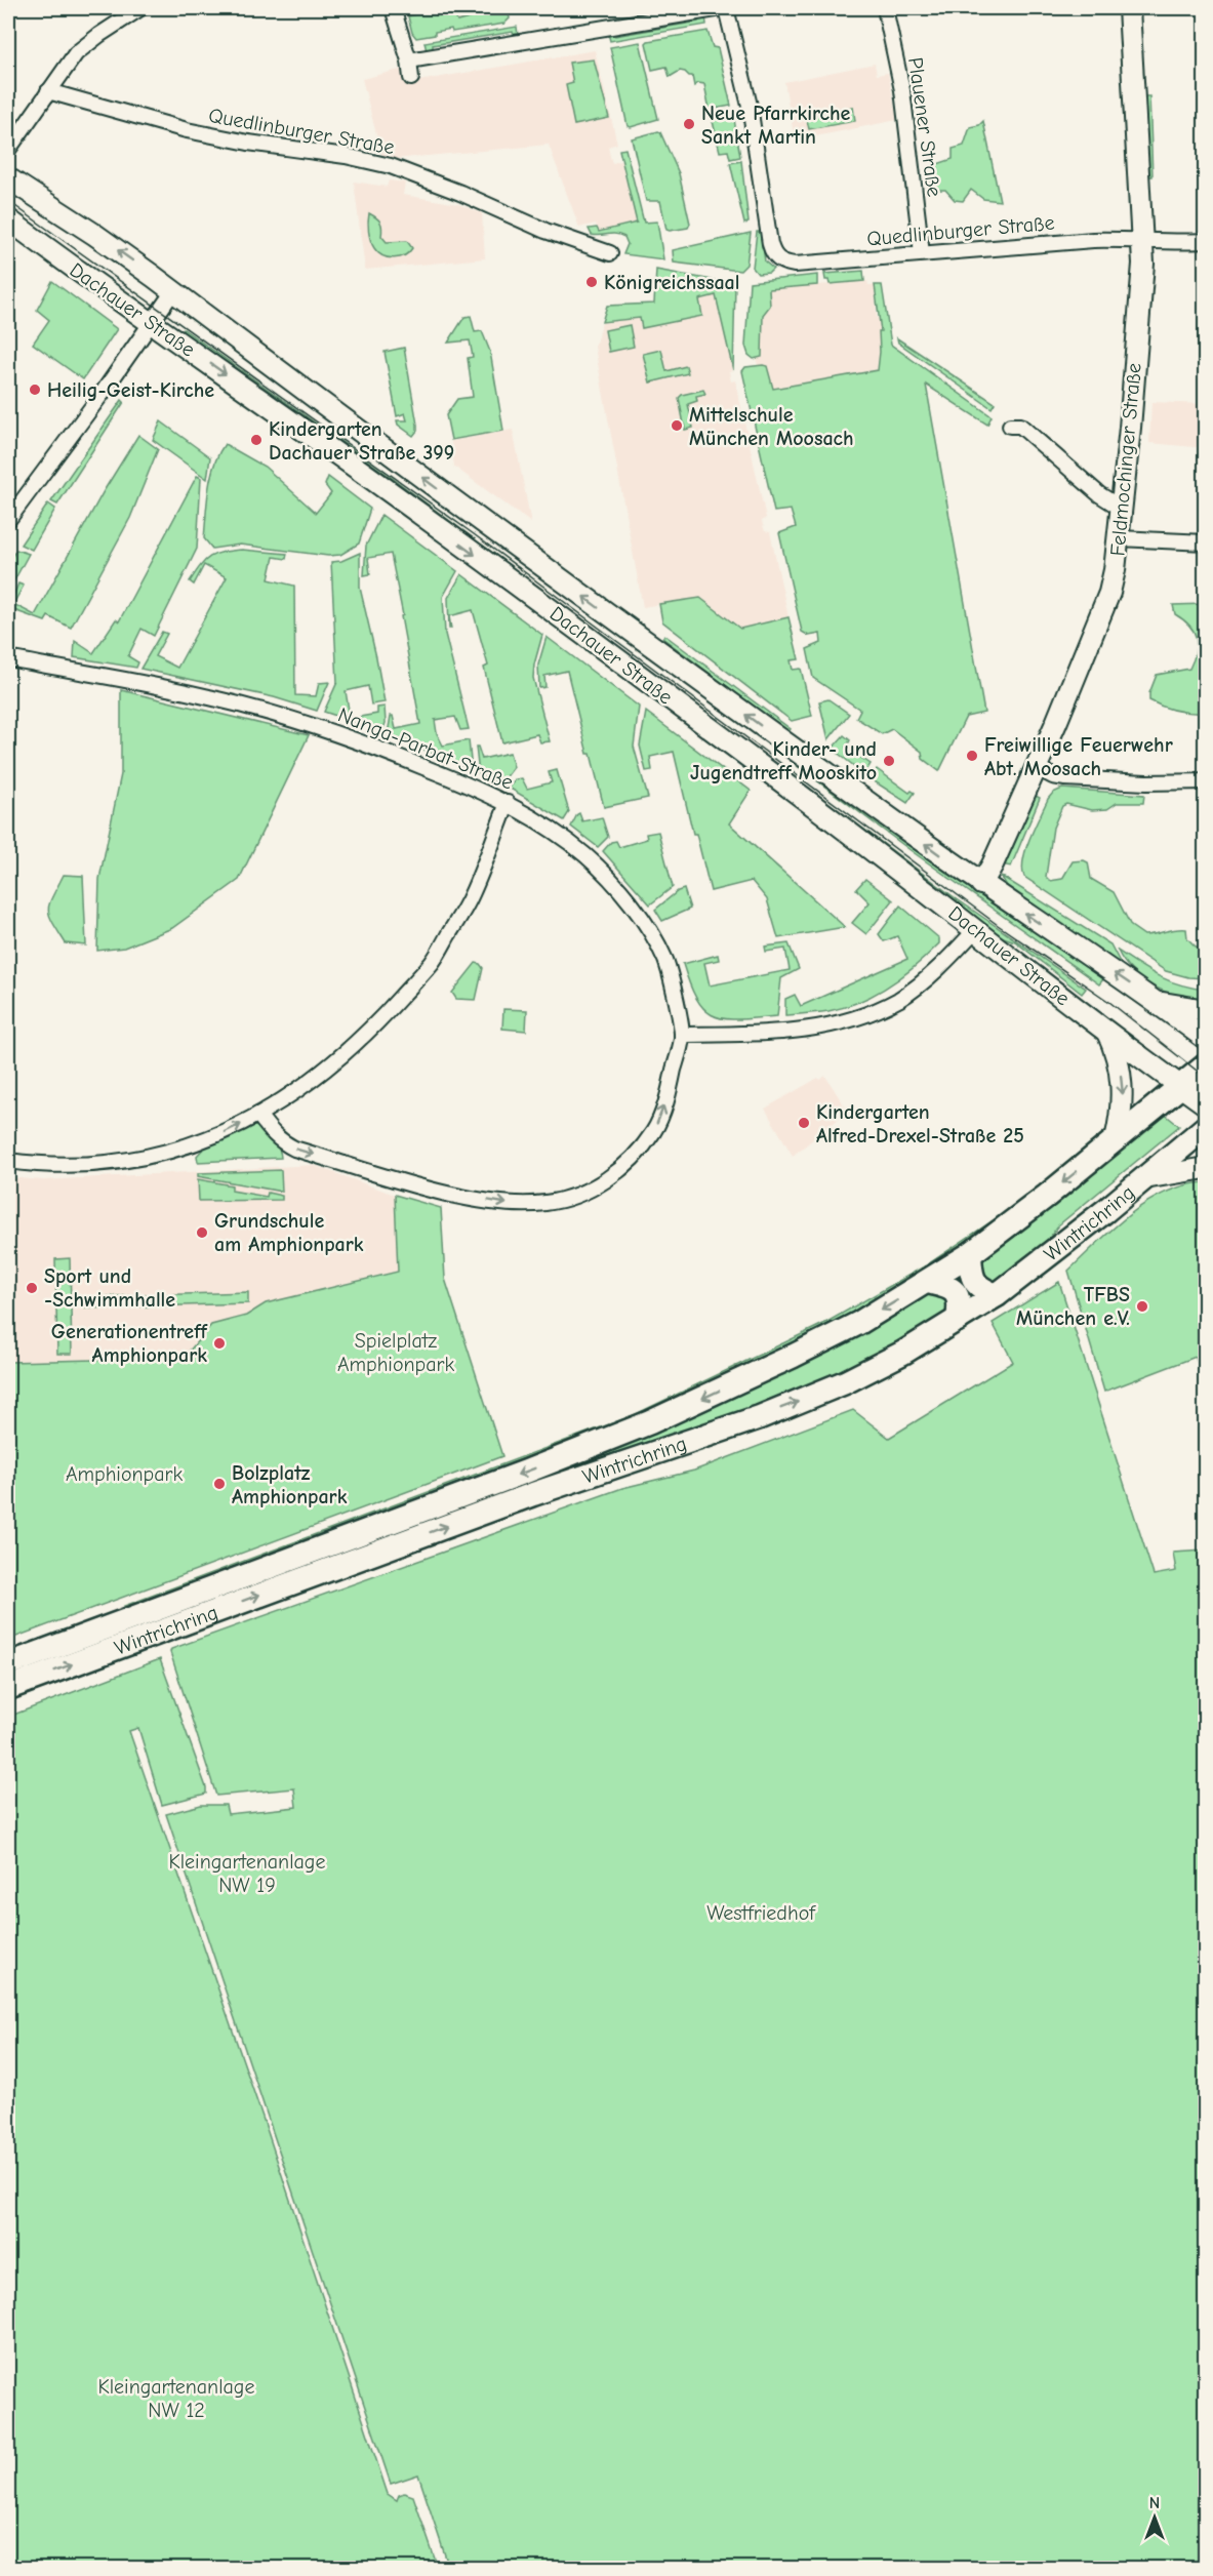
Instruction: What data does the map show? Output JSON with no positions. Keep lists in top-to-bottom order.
{
  "streets": {
    "main road": ["Dachauer Straße", "Feldmochinger Straße", "Wintrichring"],
    "street": ["Plauener Straße", "Quedlinburger Straße", "Nanga-Parbat-Straße"]
  },
  "crossings": [
    ["Plauener Straße", "Quedlinburger Straße"],
    ["Quedlinburger Straße", "Feldmochinger Straße"],
    ["Dachauer Straße", "Feldmochinger Straße"],
    ["Dachauer Straße", "Wintrichring"]
  ],
  "parks": [
    "Spielplatz Amphionpark",
    "Amphionpark",
    "Kleingartenanlage NW 19",
    "Westfriedhof",
    "Kleingartenanlage NW 12"
  ],
  "places": [
    "Neue Pfarrkirche Sankt Martin",
    "Königreichssaal",
    "Heilig-Geist-Kirche",
    "Mittelschule München Moosach",
    "Kindergarten Dachauer Straße 399",
    "Freiwillige Feuerwehr Abt. Moosach",
    "Kinder- und Jugendtreff Mooskito",
    "Kindergarten Alfred-Drexel-Straße 25",
    "Grundschule am Amphionpark",
    "Sport und -Schwimmhalle",
    "TFBS München e.V.",
    "Generationentreff Amphionpark",
    "Bolzplatz Amphionpark"
  ],
  "north": "top"
}
